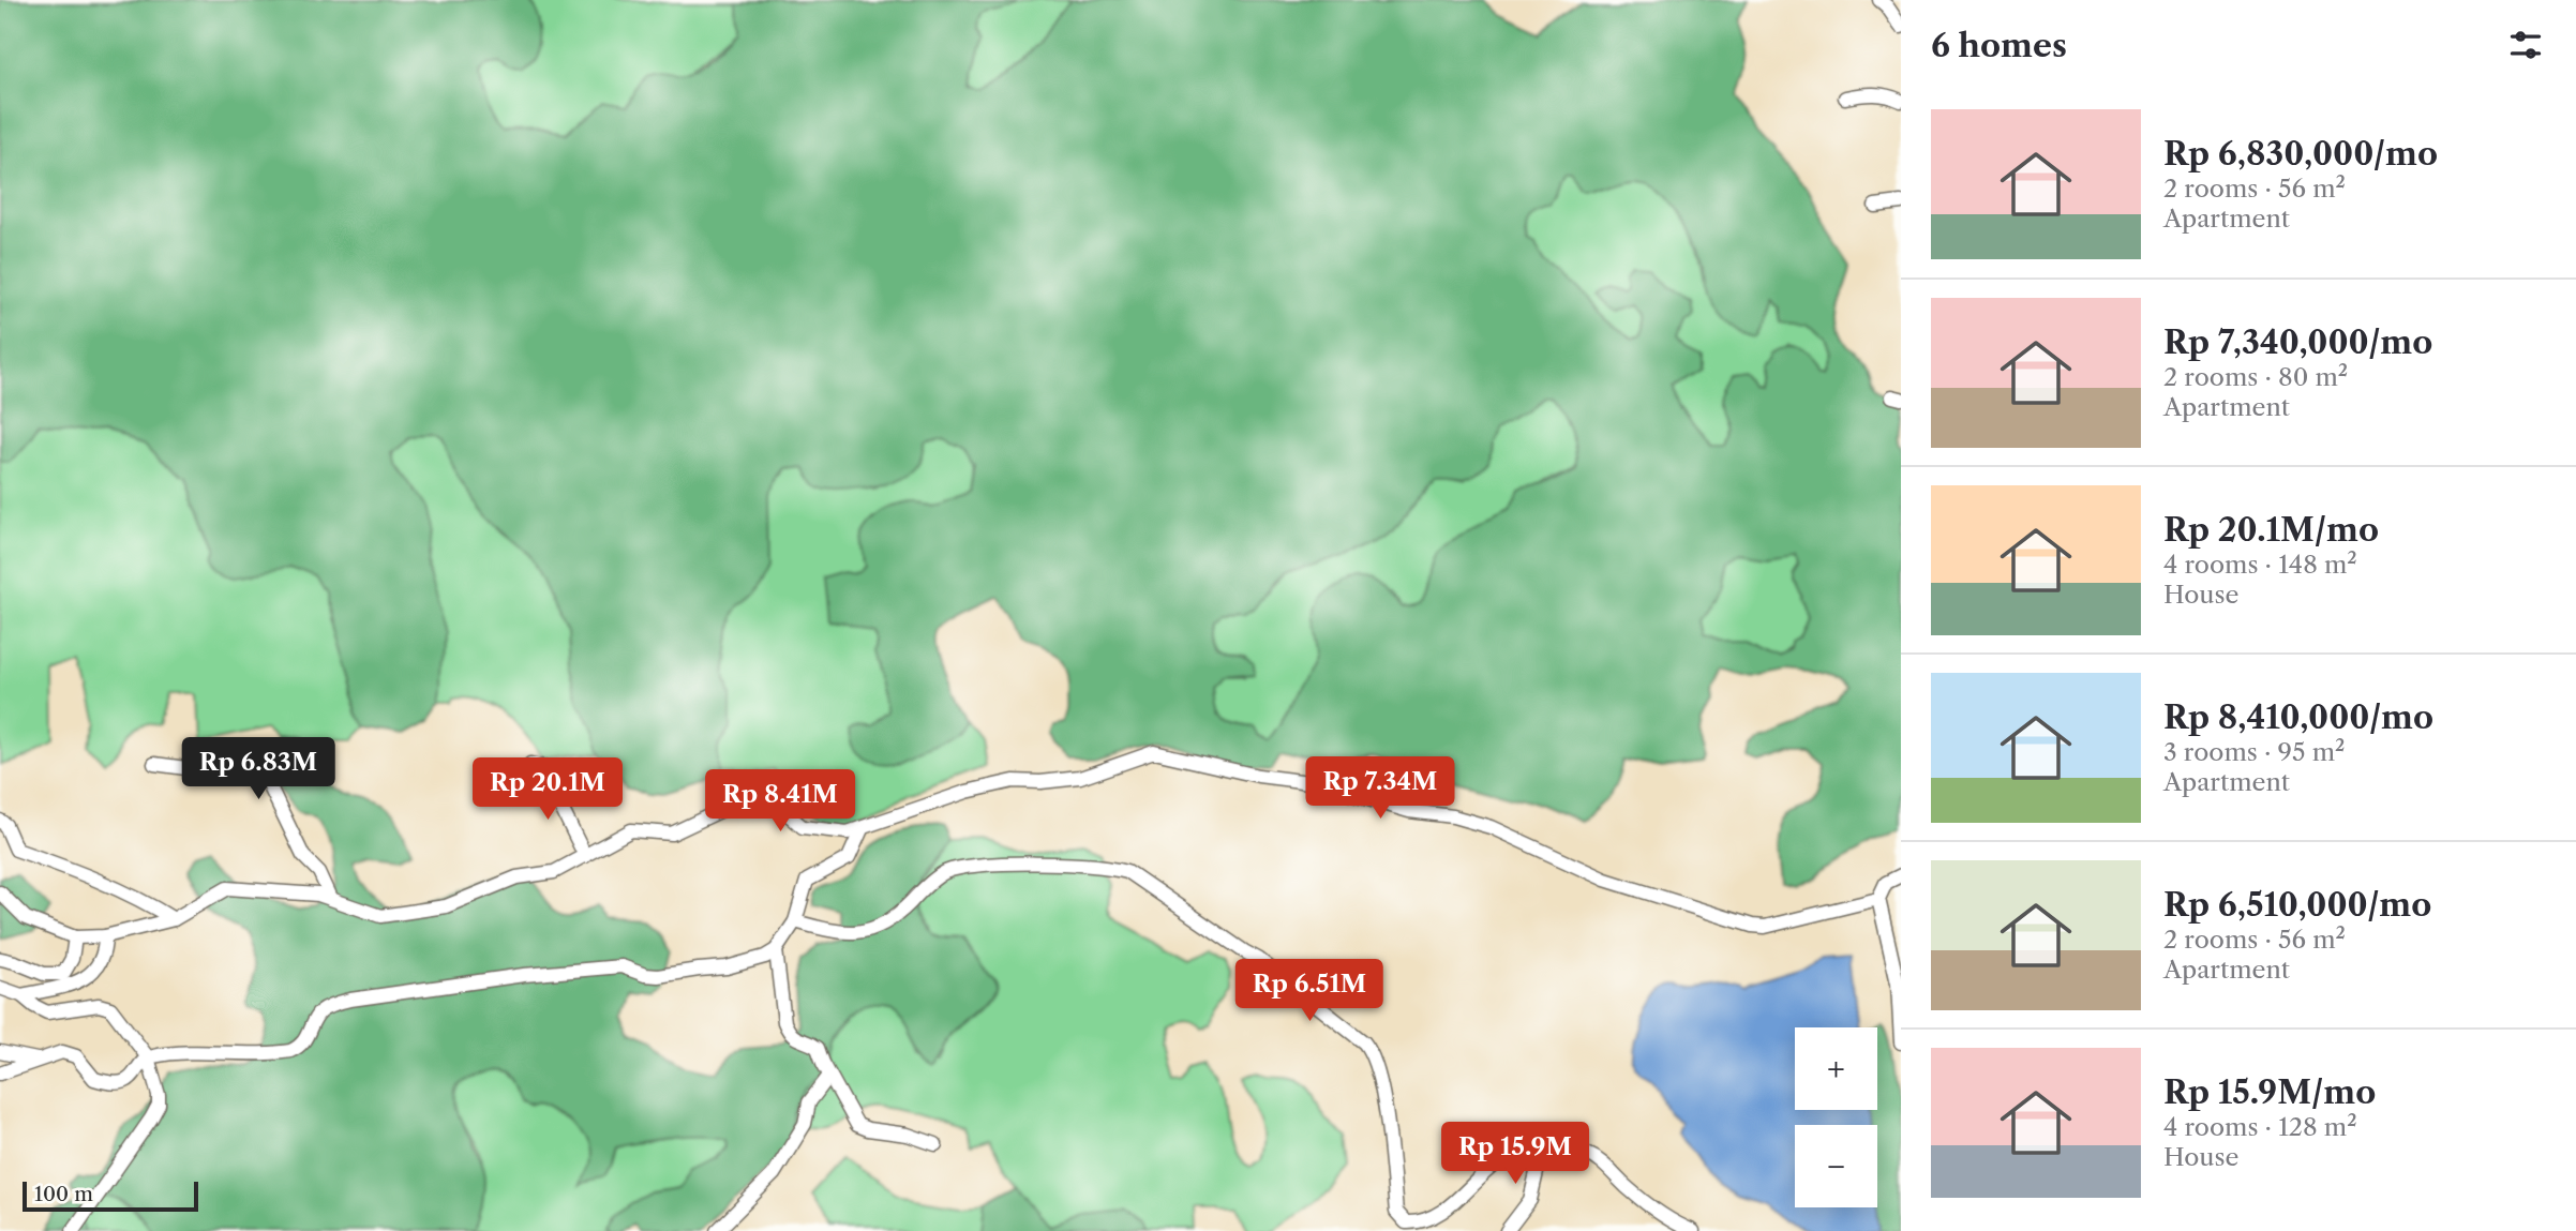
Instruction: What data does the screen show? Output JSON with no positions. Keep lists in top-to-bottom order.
{
  "scale_bar": "100 m",
  "page": {
    "heading": "6 homes",
    "list": [
      {
        "name": "Rp 6,830,000/mo",
        "note": "2 rooms · 56 m² · Apartment"
      },
      {
        "name": "Rp 7,340,000/mo",
        "note": "2 rooms · 80 m² · Apartment"
      },
      {
        "name": "Rp 20.1M/mo",
        "note": "4 rooms · 148 m² · House"
      },
      {
        "name": "Rp 8,410,000/mo",
        "note": "3 rooms · 95 m² · Apartment"
      },
      {
        "name": "Rp 6,510,000/mo",
        "note": "2 rooms · 56 m² · Apartment"
      },
      {
        "name": "Rp 15.9M/mo",
        "note": "4 rooms · 128 m² · House"
      }
    ],
    "price": [
      "Rp 6.83M",
      "Rp 7.34M",
      "Rp 20.1M",
      "Rp 8.41M",
      "Rp 6.51M",
      "Rp 15.9M"
    ],
    "map_buttons": ["+", "−"],
    "scale": "100 m"
  }
}
